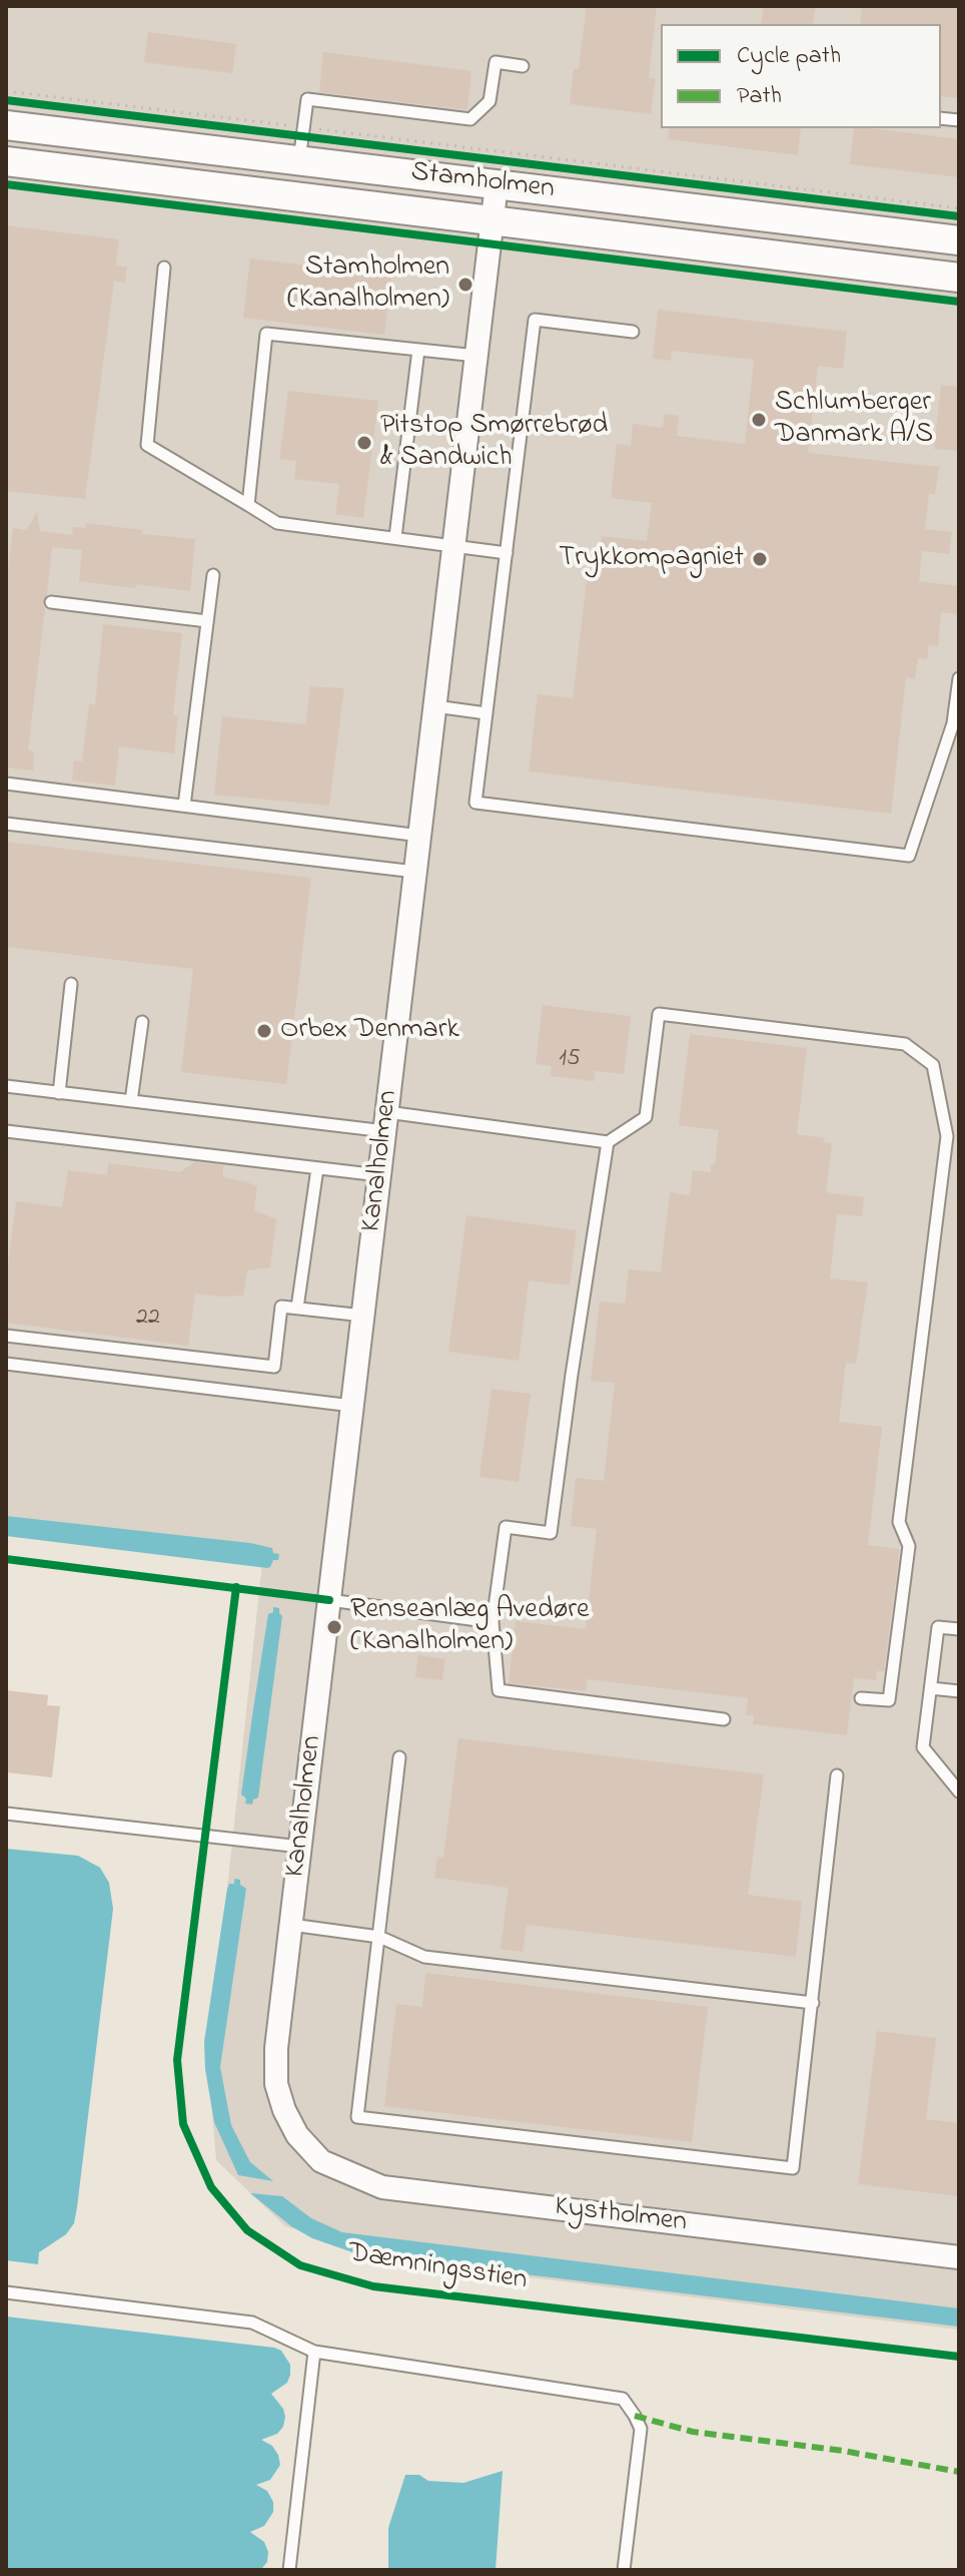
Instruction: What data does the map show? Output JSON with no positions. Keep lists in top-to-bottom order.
{
  "streets": {
    "street": ["Stamholmen", "Kanalholmen", "Kystholmen"],
    "cycle path": ["Dæmningsstien"]
  },
  "crossings": [
    ["Stamholmen", "Kanalholmen"],
    ["Kanalholmen", "Kystholmen"]
  ],
  "places": [
    "Stamholmen (Kanalholmen)",
    "Schlumberger Danmark A/S",
    "Pitstop Smørrebrød & Sandwich",
    "Trykkompagniet",
    "Orbex Denmark",
    "Renseanlæg Avedøre (Kanalholmen)"
  ],
  "house_numbers": ["15", "22"],
  "legend": ["Cycle path", "Path"]
}
